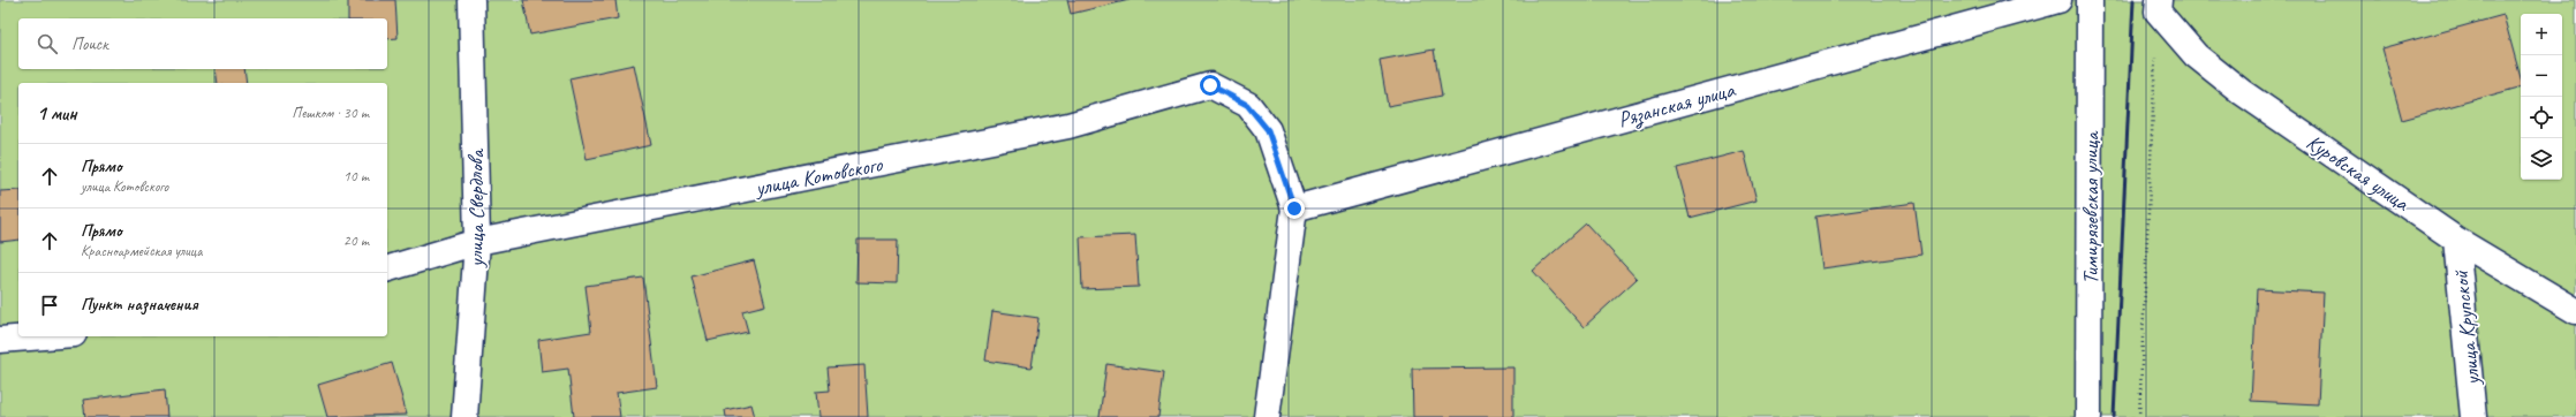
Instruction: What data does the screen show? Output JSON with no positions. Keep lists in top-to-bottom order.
{
  "streets": {
    "street": [
      "Рязанская улица",
      "Куровская улица",
      "улица Котовского",
      "улица Свердлова",
      "Тимирязевская улица",
      "улица Крупской"
    ]
  },
  "crossings": [
    ["Рязанская улица", "улица Котовского"],
    ["Куровская улица", "улица Крупской"],
    ["улица Котовского", "улица Свердлова"]
  ],
  "page": {
    "map_buttons": ["+", "−"],
    "search": "Поиск",
    "heading": ["1 мин", "Пешком · 30 m"],
    "list": [
      ["Прямо", "улица Котовского", "10 m"],
      ["Прямо", "Красноармейская улица", "20 m"],
      "Пункт назначения"
    ]
  }
}
